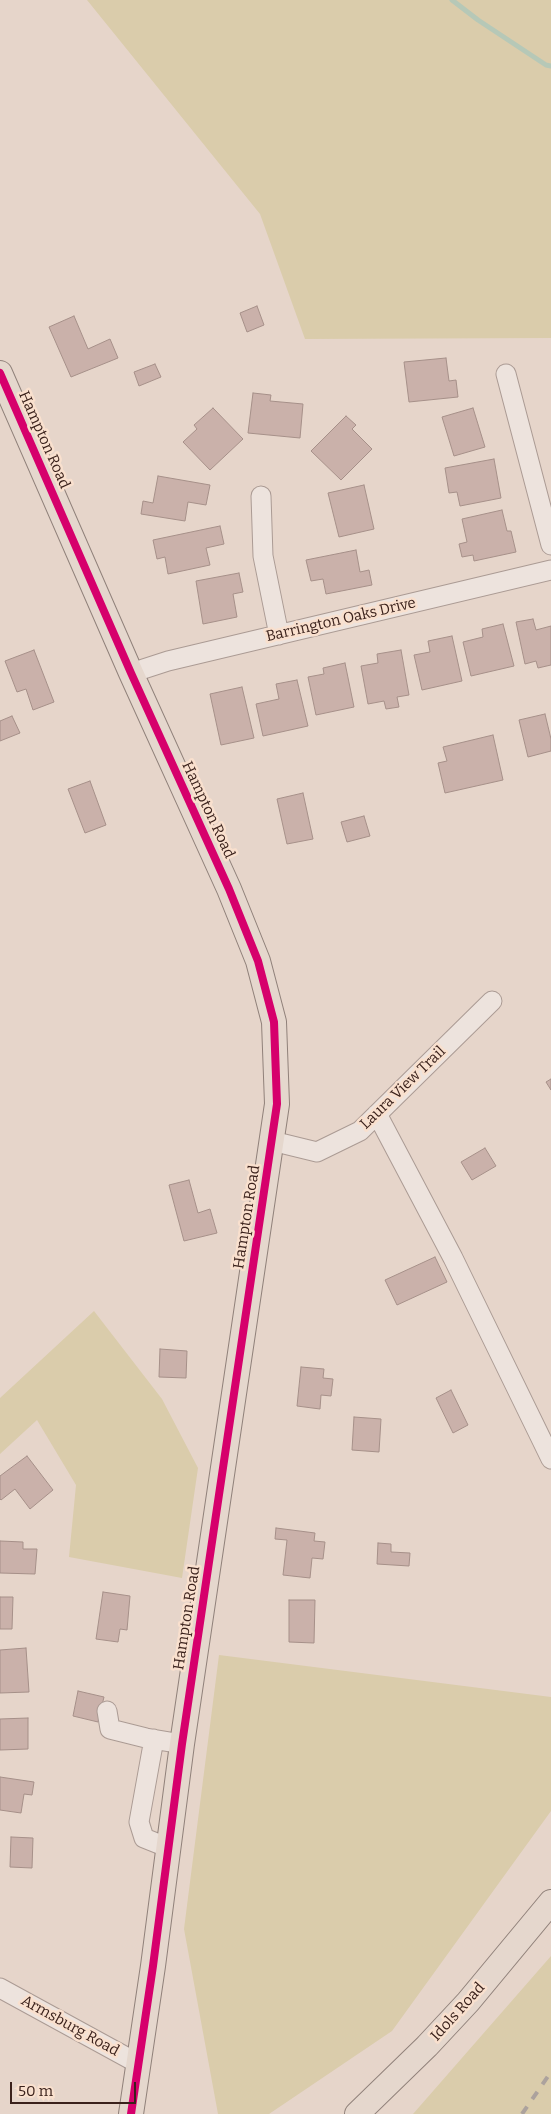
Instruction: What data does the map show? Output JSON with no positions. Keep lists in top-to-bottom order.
{
  "streets": {
    "main road": ["Hampton Road", "Idols Road"],
    "street": ["Barrington Oaks Drive", "Laura View Trail", "Armsburg Road"]
  },
  "crossings": [
    ["Hampton Road", "Barrington Oaks Drive"],
    ["Hampton Road", "Laura View Trail"],
    ["Hampton Road", "Armsburg Road"]
  ],
  "scale_bar": "50 m"
}
